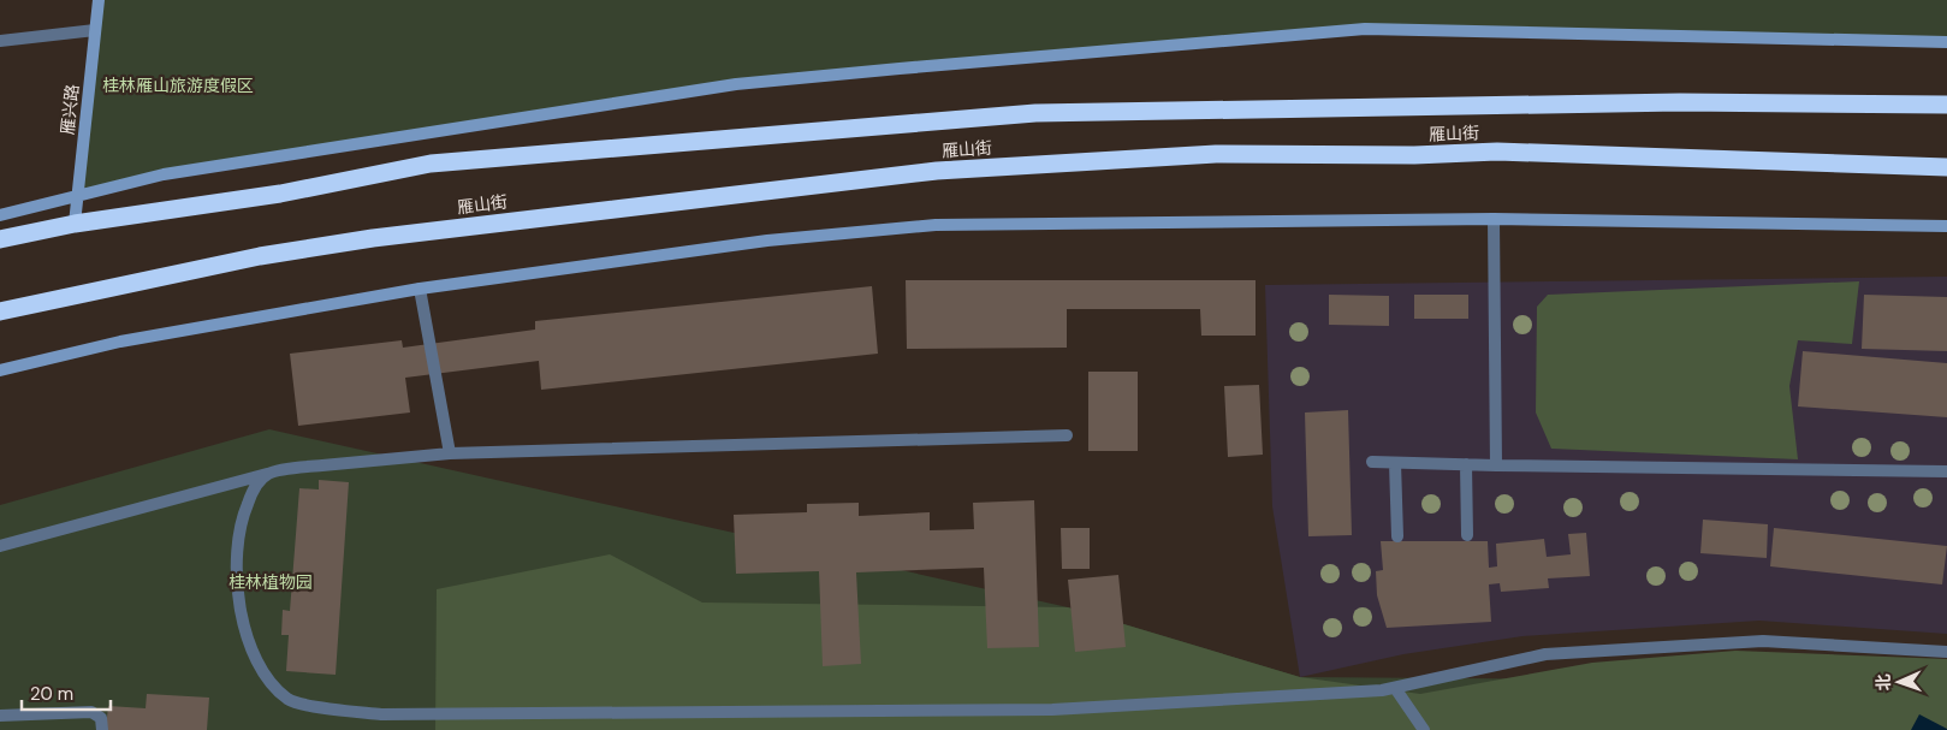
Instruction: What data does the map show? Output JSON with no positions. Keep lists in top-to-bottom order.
{
  "streets": {
    "highway": ["雁山街"],
    "street": ["雁兴路"]
  },
  "crossings": [
    ["雁兴路", "雁山街"]
  ],
  "parks": ["桂林雁山旅游度假区", "桂林植物园"],
  "scale_bar": "20 m",
  "north": "left"
}
